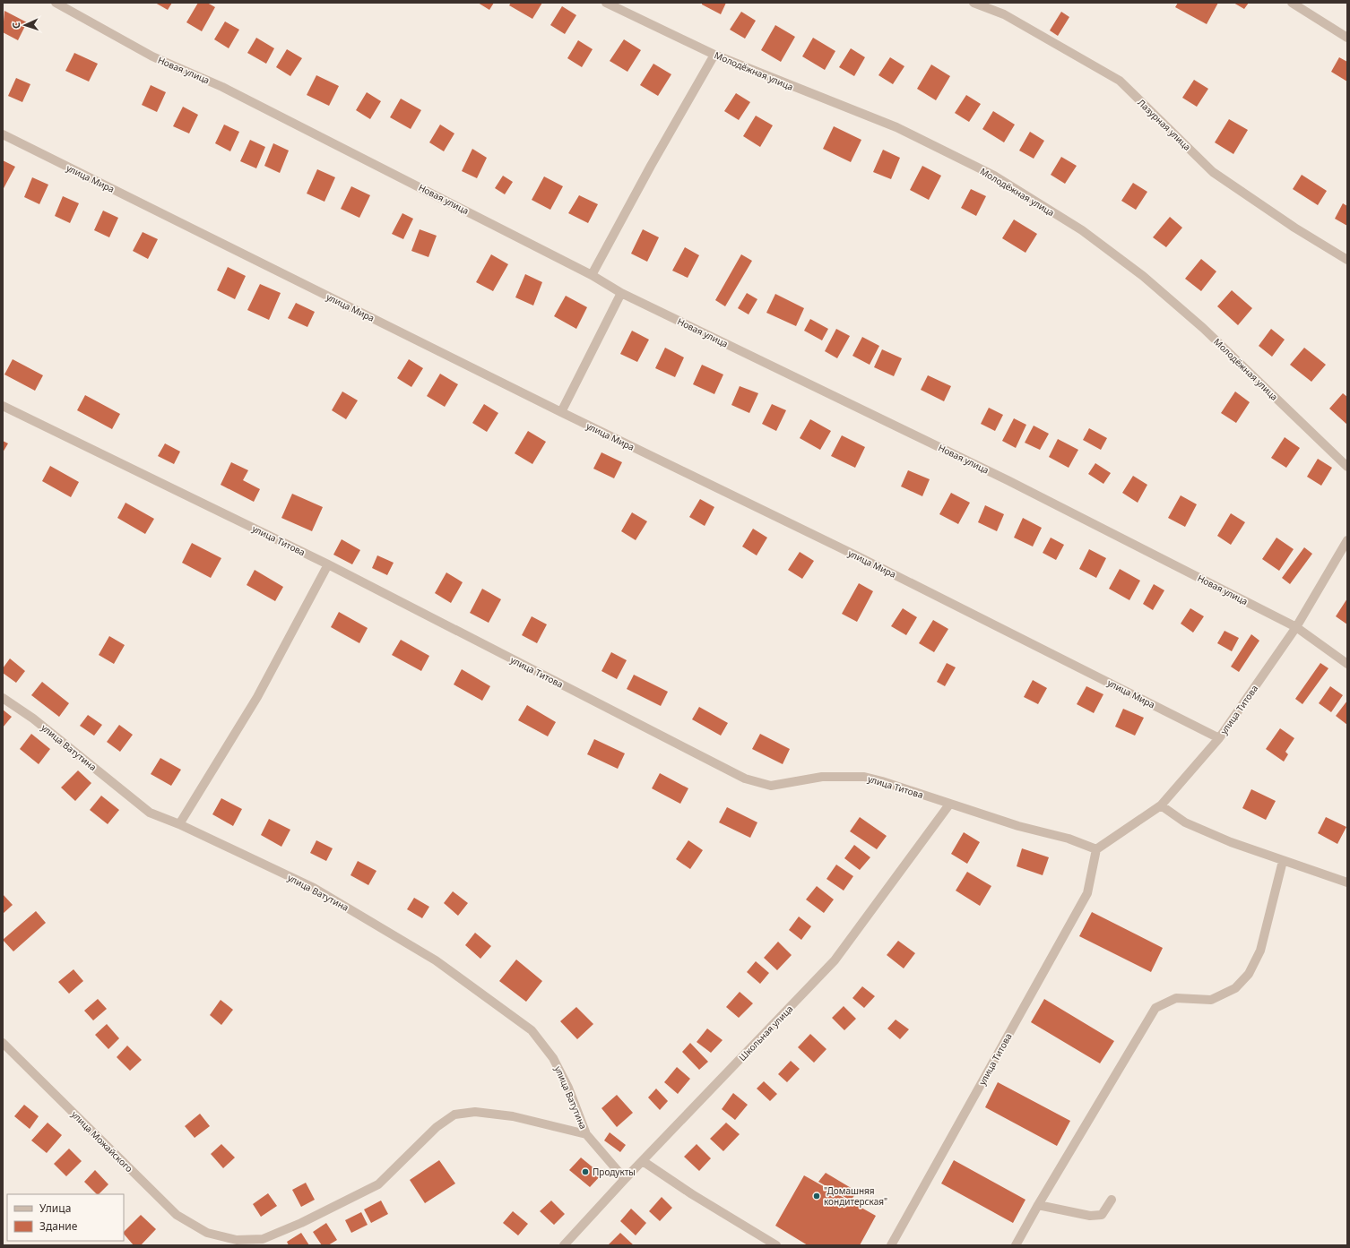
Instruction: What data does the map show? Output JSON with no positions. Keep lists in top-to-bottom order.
{
  "streets": {
    "street": [
      "Новая улица",
      "Молодёжная улица",
      "Лазурная улица",
      "улица Мира",
      "улица Титова",
      "улица Ватутина",
      "Школьная улица",
      "улица Можайского"
    ]
  },
  "crossings": [
    ["Новая улица", "улица Титова"],
    ["улица Мира", "улица Титова"],
    ["улица Титова", "Школьная улица"],
    ["улица Ватутина", "Школьная улица"],
    ["улица Ватутина", "улица Можайского"]
  ],
  "places": ["Продукты", "\"Домашняя кондитерская\""],
  "legend": ["Улица", "Здание"],
  "north": "left"
}
